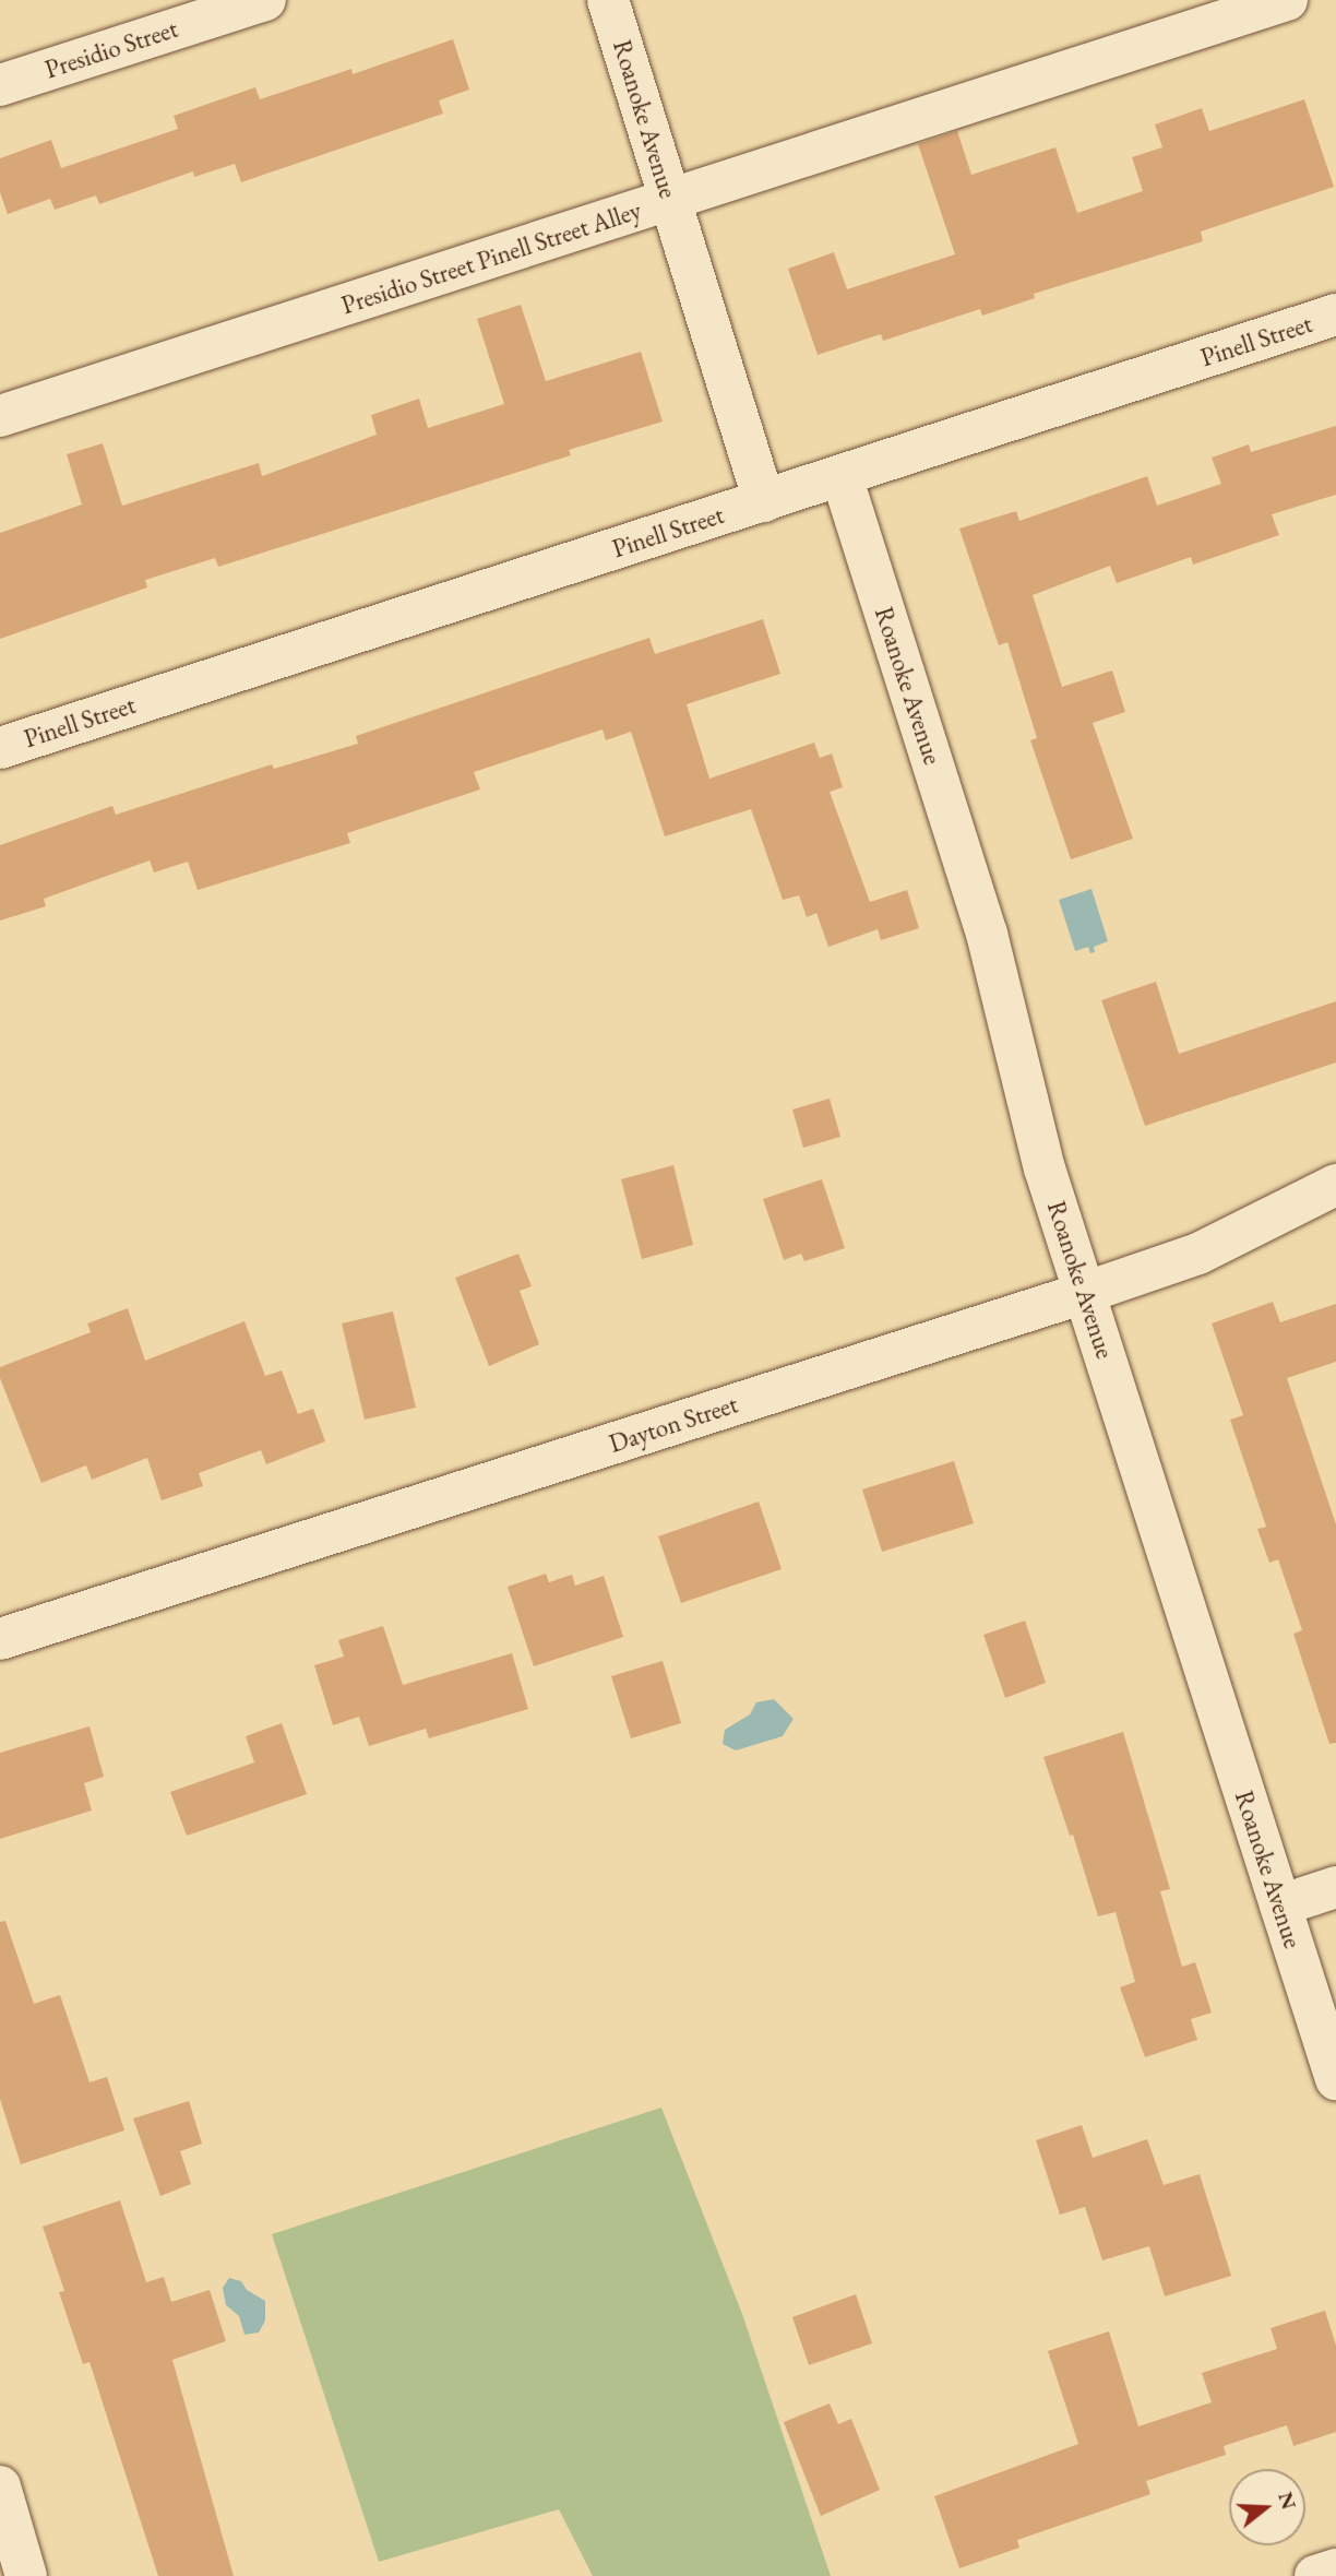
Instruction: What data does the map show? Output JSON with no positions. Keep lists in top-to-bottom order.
{
  "streets": {
    "street": [
      "Presidio Street",
      "Roanoke Avenue",
      "Presidio Street Pinell Street Alley",
      "Pinell Street",
      "Dayton Street"
    ]
  },
  "crossings": [
    ["Roanoke Avenue", "Presidio Street Pinell Street Alley"],
    ["Roanoke Avenue", "Pinell Street"],
    ["Roanoke Avenue", "Dayton Street"]
  ],
  "north": "right"
}
